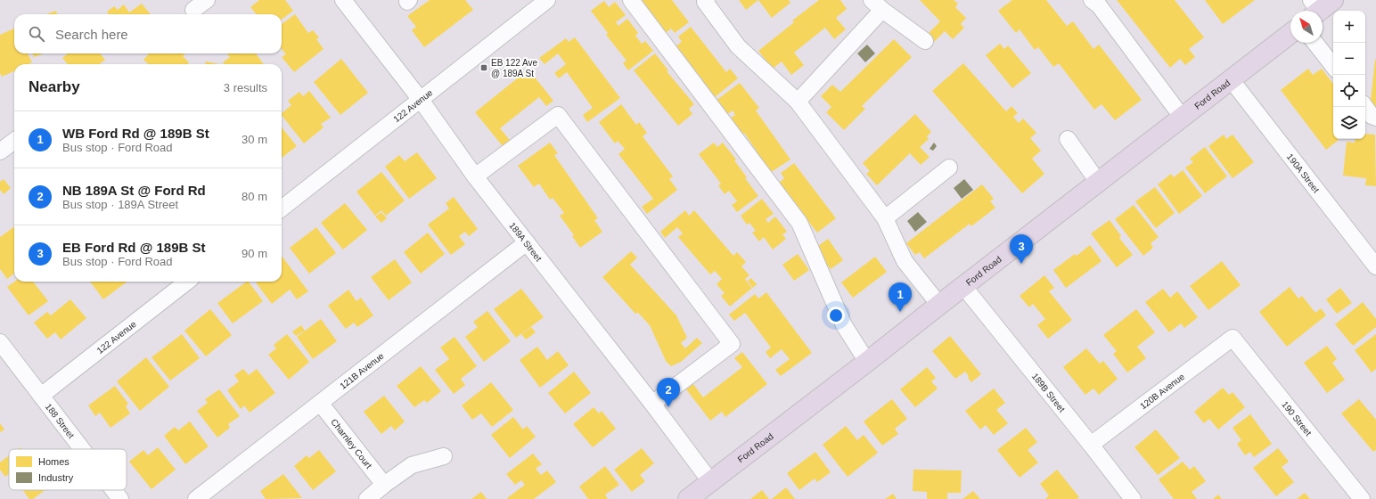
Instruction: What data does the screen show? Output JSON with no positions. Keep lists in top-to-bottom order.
{
  "streets": {
    "main road": ["Ford Road"],
    "street": [
      "122 Avenue",
      "190A Street",
      "189A Street",
      "121B Avenue",
      "120B Avenue",
      "189B Street",
      "190 Street",
      "188 Street",
      "Charnley Court"
    ]
  },
  "crossings": [
    ["Ford Road", "190A Street"],
    ["Ford Road", "189A Street"],
    ["Ford Road", "189B Street"],
    ["122 Avenue", "189A Street"],
    ["122 Avenue", "188 Street"],
    ["189A Street", "121B Avenue"],
    ["121B Avenue", "Charnley Court"],
    ["120B Avenue", "189B Street"],
    ["120B Avenue", "190 Street"]
  ],
  "places": {
    "transit": ["EB 122 Ave @ 189A St"]
  },
  "legend": ["Homes", "Industry"],
  "north": "top left",
  "page": {
    "map_buttons": ["+", "−"],
    "search": "Search here",
    "heading": ["Nearby", "3 results"],
    "list": [
      {
        "mark": "1",
        "name": "WB Ford Rd @ 189B St",
        "note": "Bus stop · Ford Road",
        "value": "30 m"
      },
      {
        "mark": "2",
        "name": "NB 189A St @ Ford Rd",
        "note": "Bus stop · 189A Street",
        "value": "80 m"
      },
      {
        "mark": "3",
        "name": "EB Ford Rd @ 189B St",
        "note": "Bus stop · Ford Road",
        "value": "90 m"
      }
    ],
    "pins": ["3", "1", "2"]
  }
}
